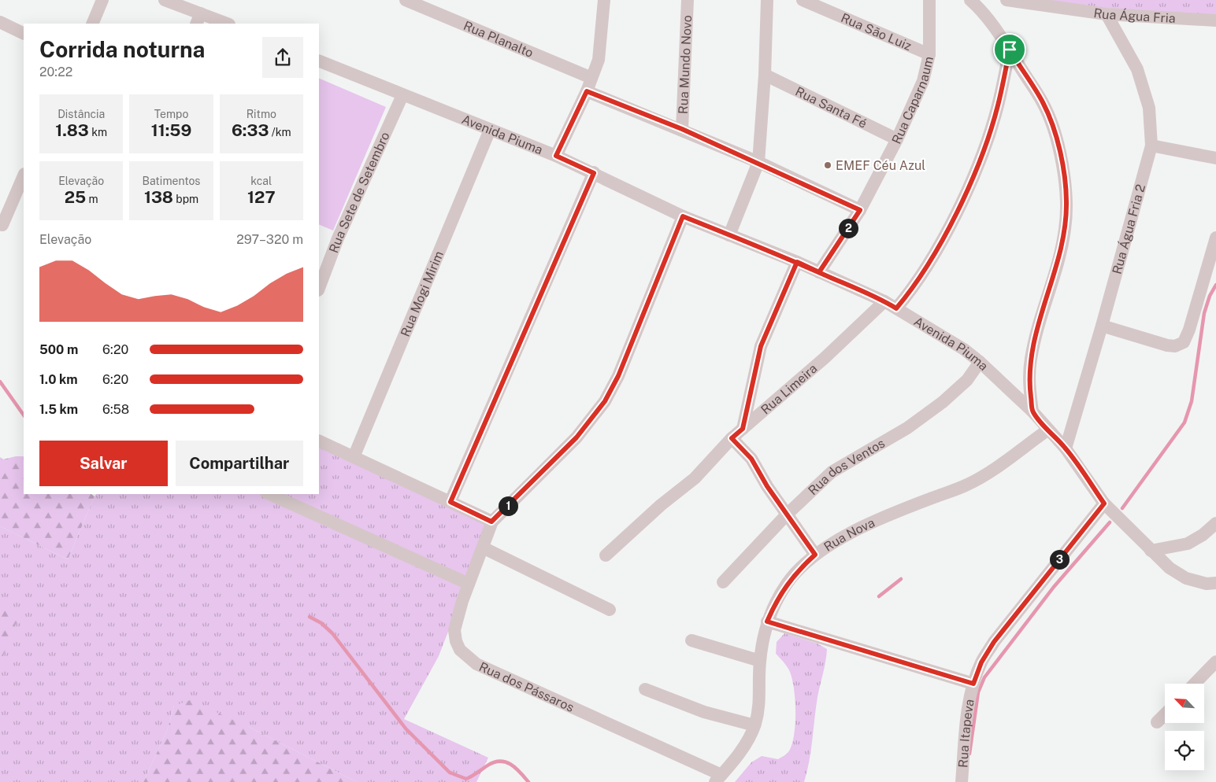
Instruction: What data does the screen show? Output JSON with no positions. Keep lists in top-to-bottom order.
{
  "streets": {
    "street": [
      "Rua Água Fria",
      "Rua São Luiz",
      "Rua Planalto",
      "Rua Mundo Novo",
      "Rua Caparnaum",
      "Rua Santa Fé",
      "Avenida Piuma",
      "Rua Sete de Setembro",
      "Rua Água Fria 2",
      "Rua Mogi Mirim",
      "Rua Limeira",
      "Rua dos Ventos",
      "Rua Nova",
      "Rua dos Pássaros",
      "Rua Itapeva"
    ]
  },
  "crossings": [
    ["Rua Água Fria", "Rua Água Fria 2"],
    ["Rua São Luiz", "Rua Caparnaum"],
    ["Rua Caparnaum", "Rua Santa Fé"],
    ["Rua Caparnaum", "Avenida Piuma"],
    ["Avenida Piuma", "Rua Sete de Setembro"],
    ["Avenida Piuma", "Rua Água Fria 2"],
    ["Avenida Piuma", "Rua Mogi Mirim"],
    ["Avenida Piuma", "Rua Limeira"],
    ["Avenida Piuma", "Rua dos Ventos"],
    ["Avenida Piuma", "Rua Nova"],
    ["Avenida Piuma", "Rua Itapeva"],
    ["Rua Nova", "Rua dos Pássaros"],
    ["Rua Nova", "Rua Itapeva"]
  ],
  "places": ["EMEF Céu Azul"],
  "north": "top left",
  "page": {
    "heading": ["Corrida noturna", "20:22"],
    "stats": [
      ["Distância", "1.83 km"],
      ["Tempo", "11:59"],
      ["Ritmo", "6:33 /km"],
      ["Elevação", "25 m"],
      ["Batimentos", "138 bpm"],
      ["kcal", "127"]
    ],
    "pins": ["2", "1", "3"],
    "chart": ["Elevação", "297–320 m"],
    "list": [
      {
        "name": "500 m",
        "note": "6:20"
      },
      {
        "name": "1.0 km",
        "note": "6:20"
      },
      {
        "name": "1.5 km",
        "note": "6:58"
      }
    ],
    "buttons": ["Salvar", "Compartilhar"]
  }
}
